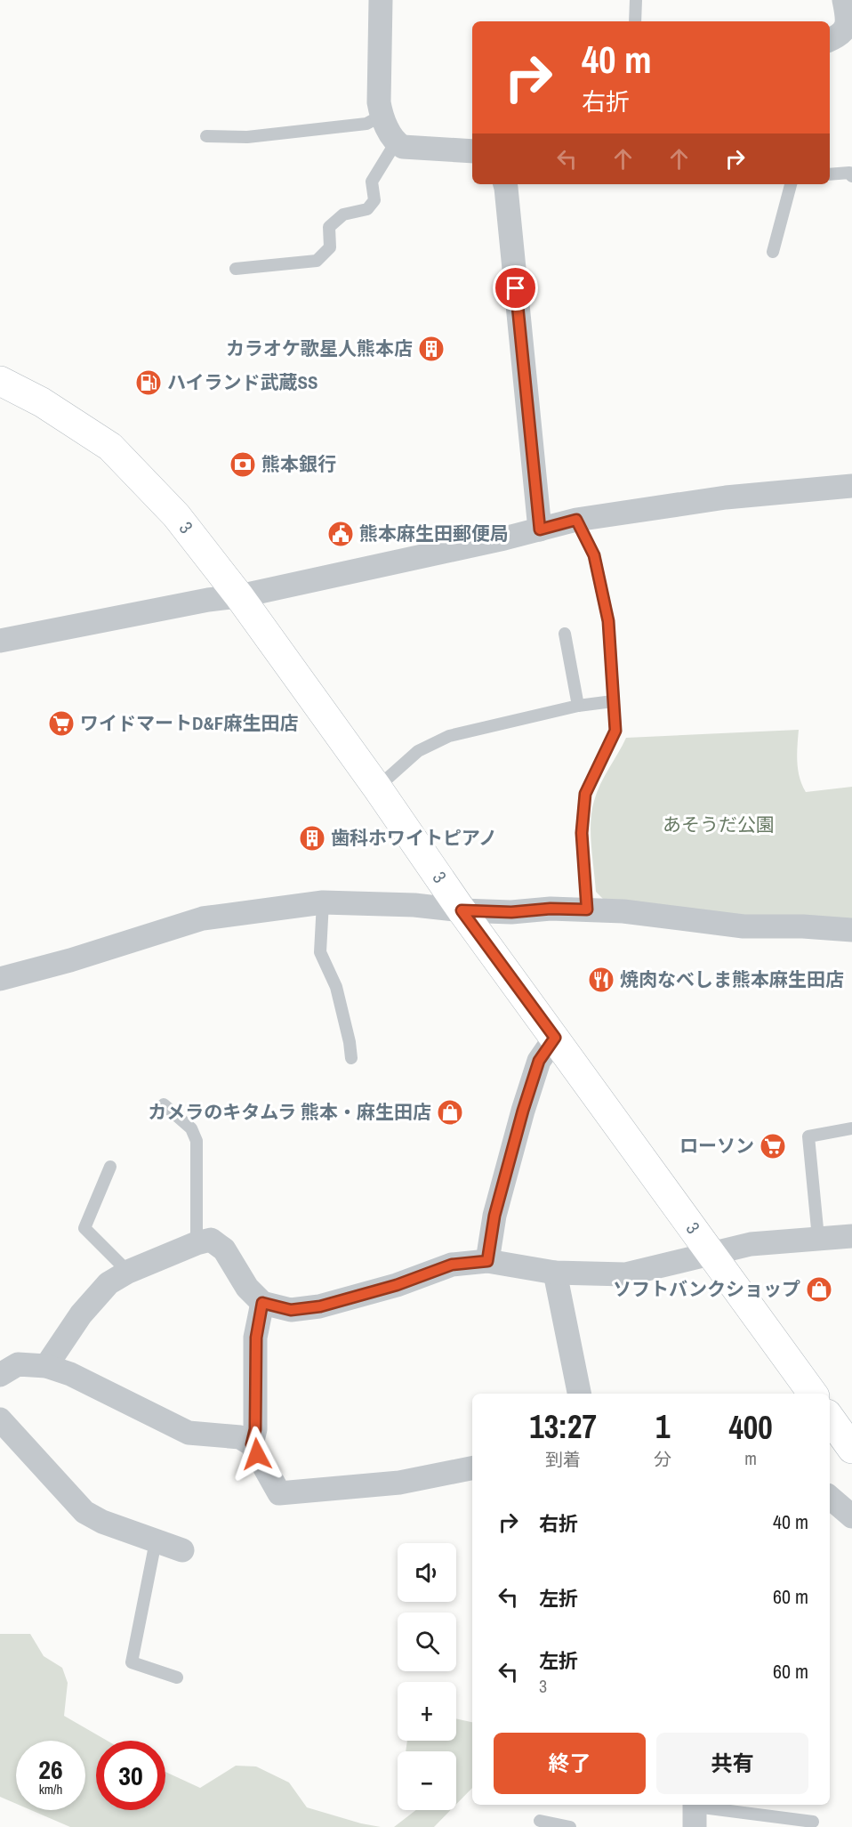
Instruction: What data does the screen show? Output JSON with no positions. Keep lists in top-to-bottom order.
{
  "streets": {
    "street": ["3"]
  },
  "parks": ["あそうだ公園"],
  "places": {
    "building": ["カラオケ歌星人熊本店", "歯科ホワイトピアノ"],
    "fuel station": ["ハイランド武蔵SS"],
    "bank": ["熊本銀行"],
    "public building": ["熊本麻生田郵便局"],
    "supermarket": ["ワイドマートD&F麻生田店", "ローソン"],
    "restaurant": ["焼肉なべしま熊本麻生田店"],
    "shop": ["カメラのキタムラ 熊本・麻生田店", "ソフトバンクショップ"]
  },
  "page": {
    "turn": ["40 m", "右折"],
    "eta": [
      "13:27",
      "到着",
      "1",
      "分",
      "400",
      "m"
    ],
    "list": [
      {
        "name": "右折",
        "value": "40 m"
      },
      {
        "name": "左折",
        "value": "60 m"
      },
      {
        "name": "左折",
        "note": "3",
        "value": "60 m"
      }
    ],
    "map_buttons": ["+", "−"],
    "buttons": ["終了", "共有"],
    "speed": "26 km/h",
    "limit": "30"
  }
}
